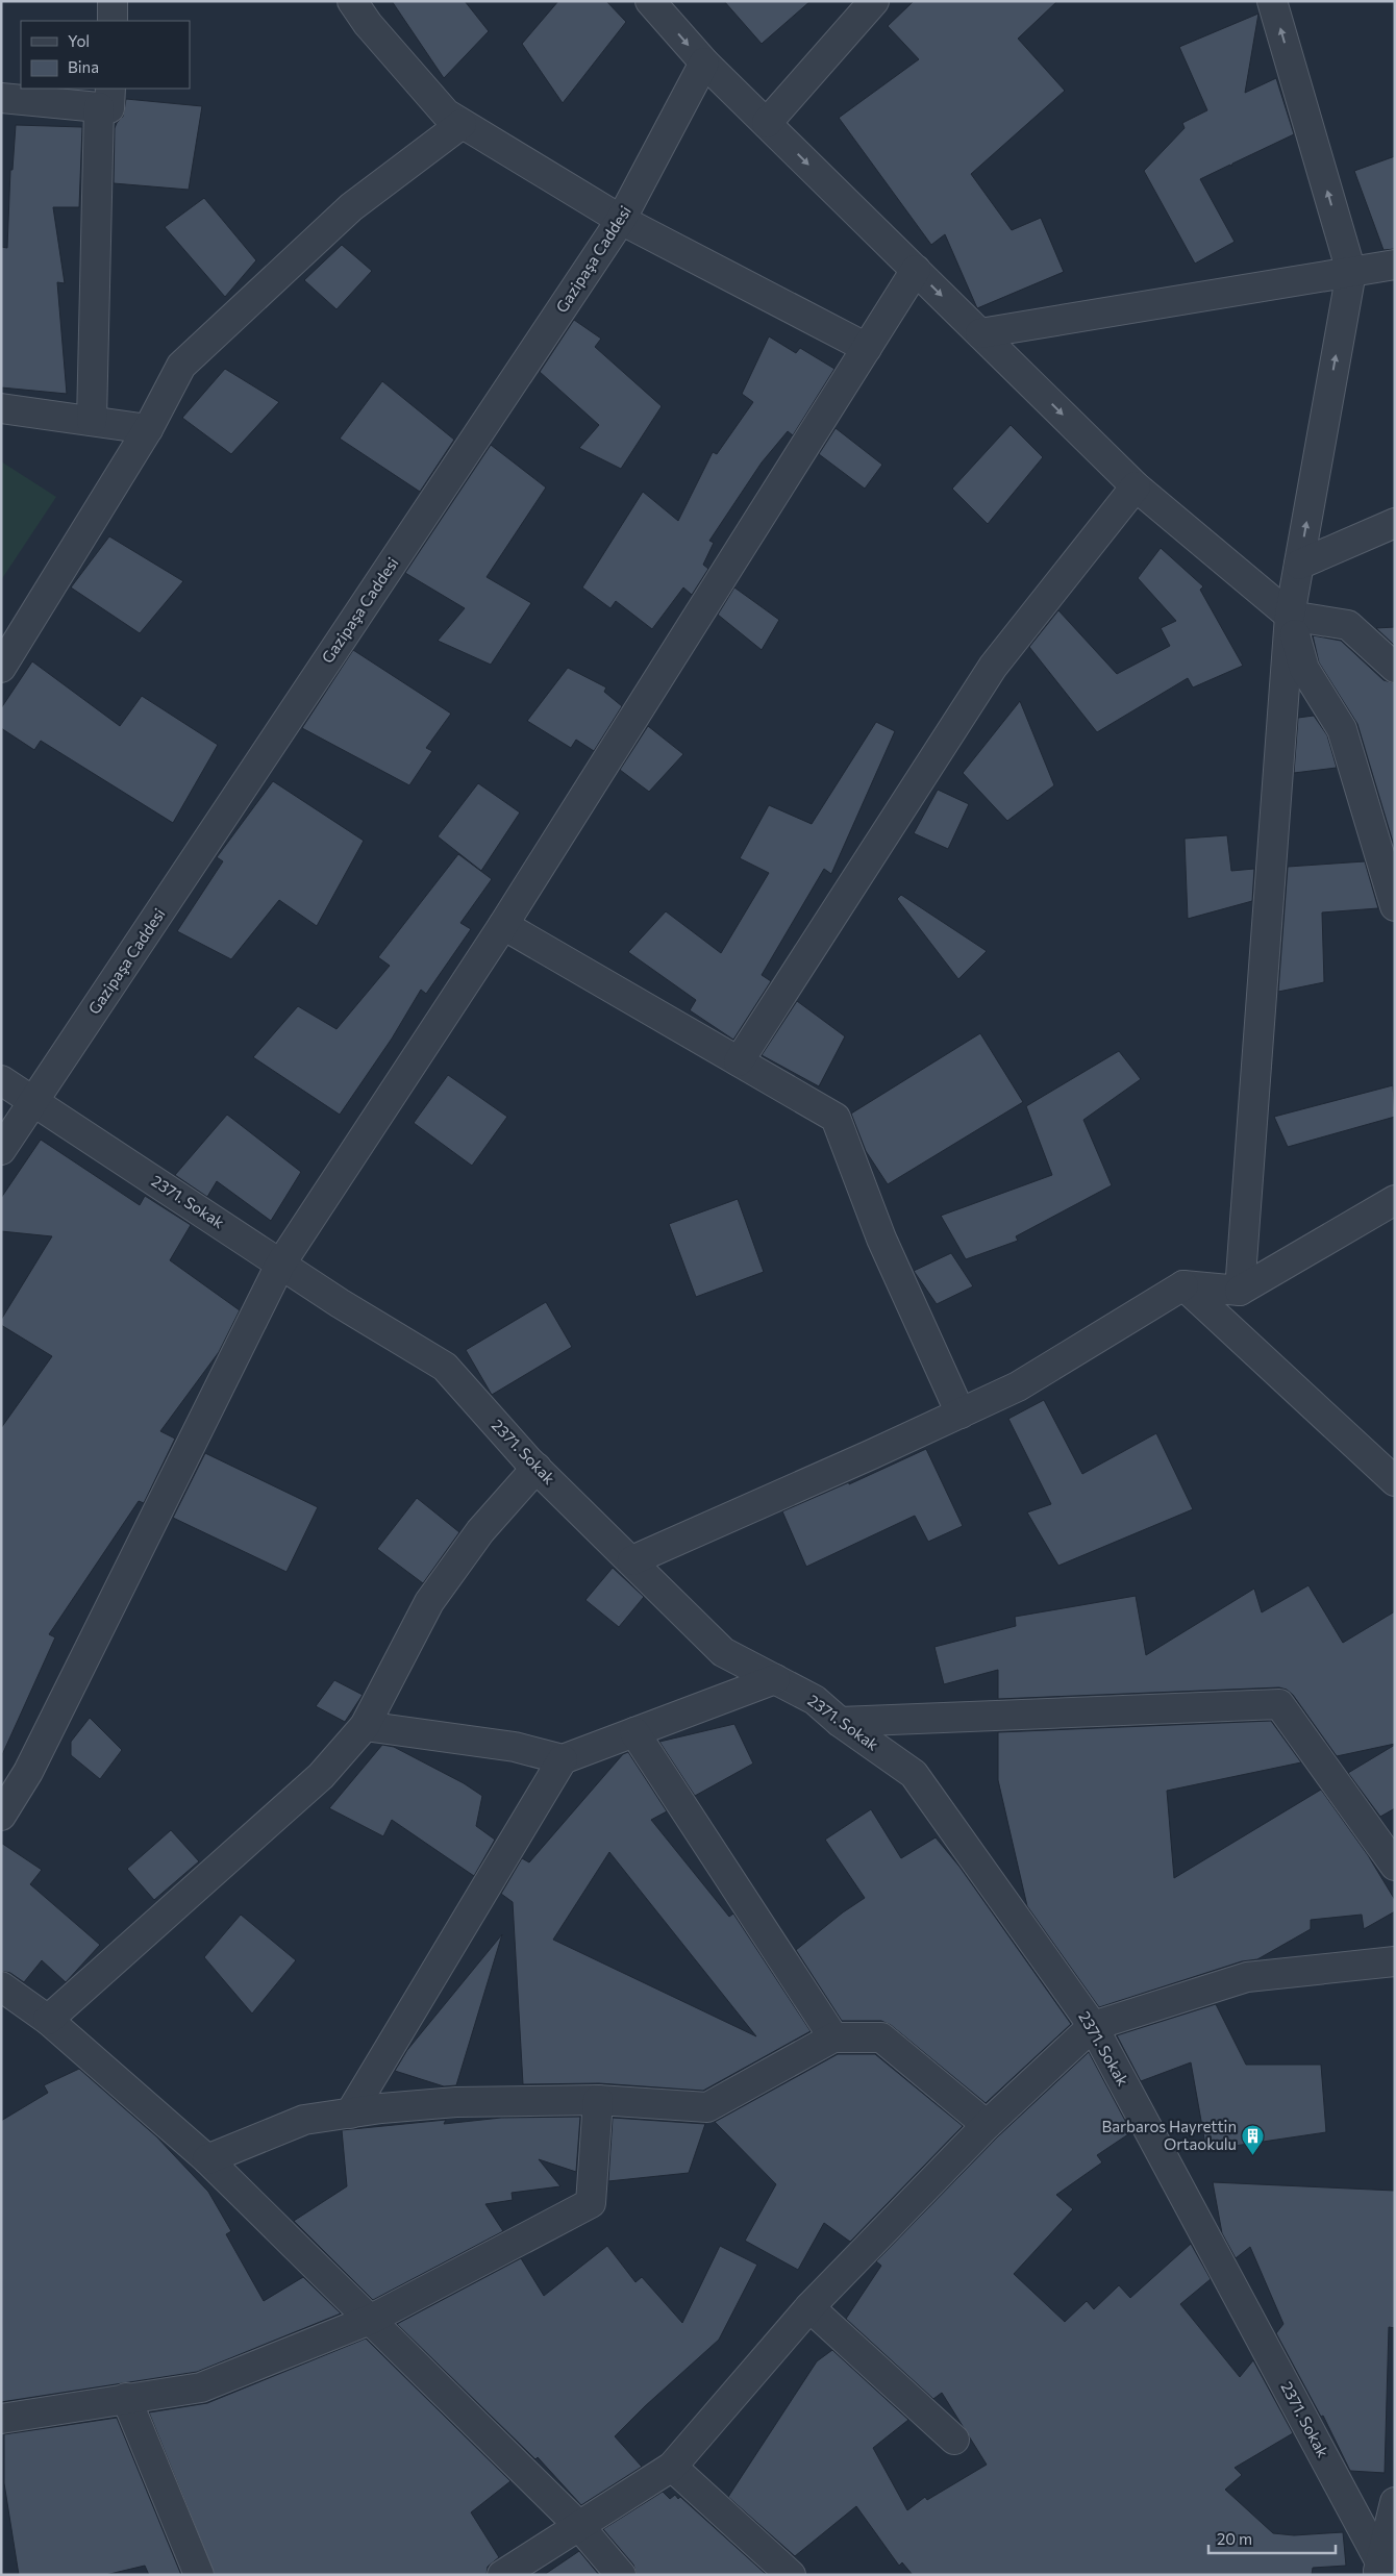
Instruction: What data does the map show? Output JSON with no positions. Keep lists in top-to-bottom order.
{
  "streets": {
    "street": ["Gazipaşa Caddesi", "2371. Sokak"]
  },
  "crossings": [
    ["Gazipaşa Caddesi", "2371. Sokak"]
  ],
  "places": {
    "building": ["Barbaros Hayrettin Ortaokulu"]
  },
  "legend": ["Yol", "Bina"],
  "scale_bar": "20 m"
}
